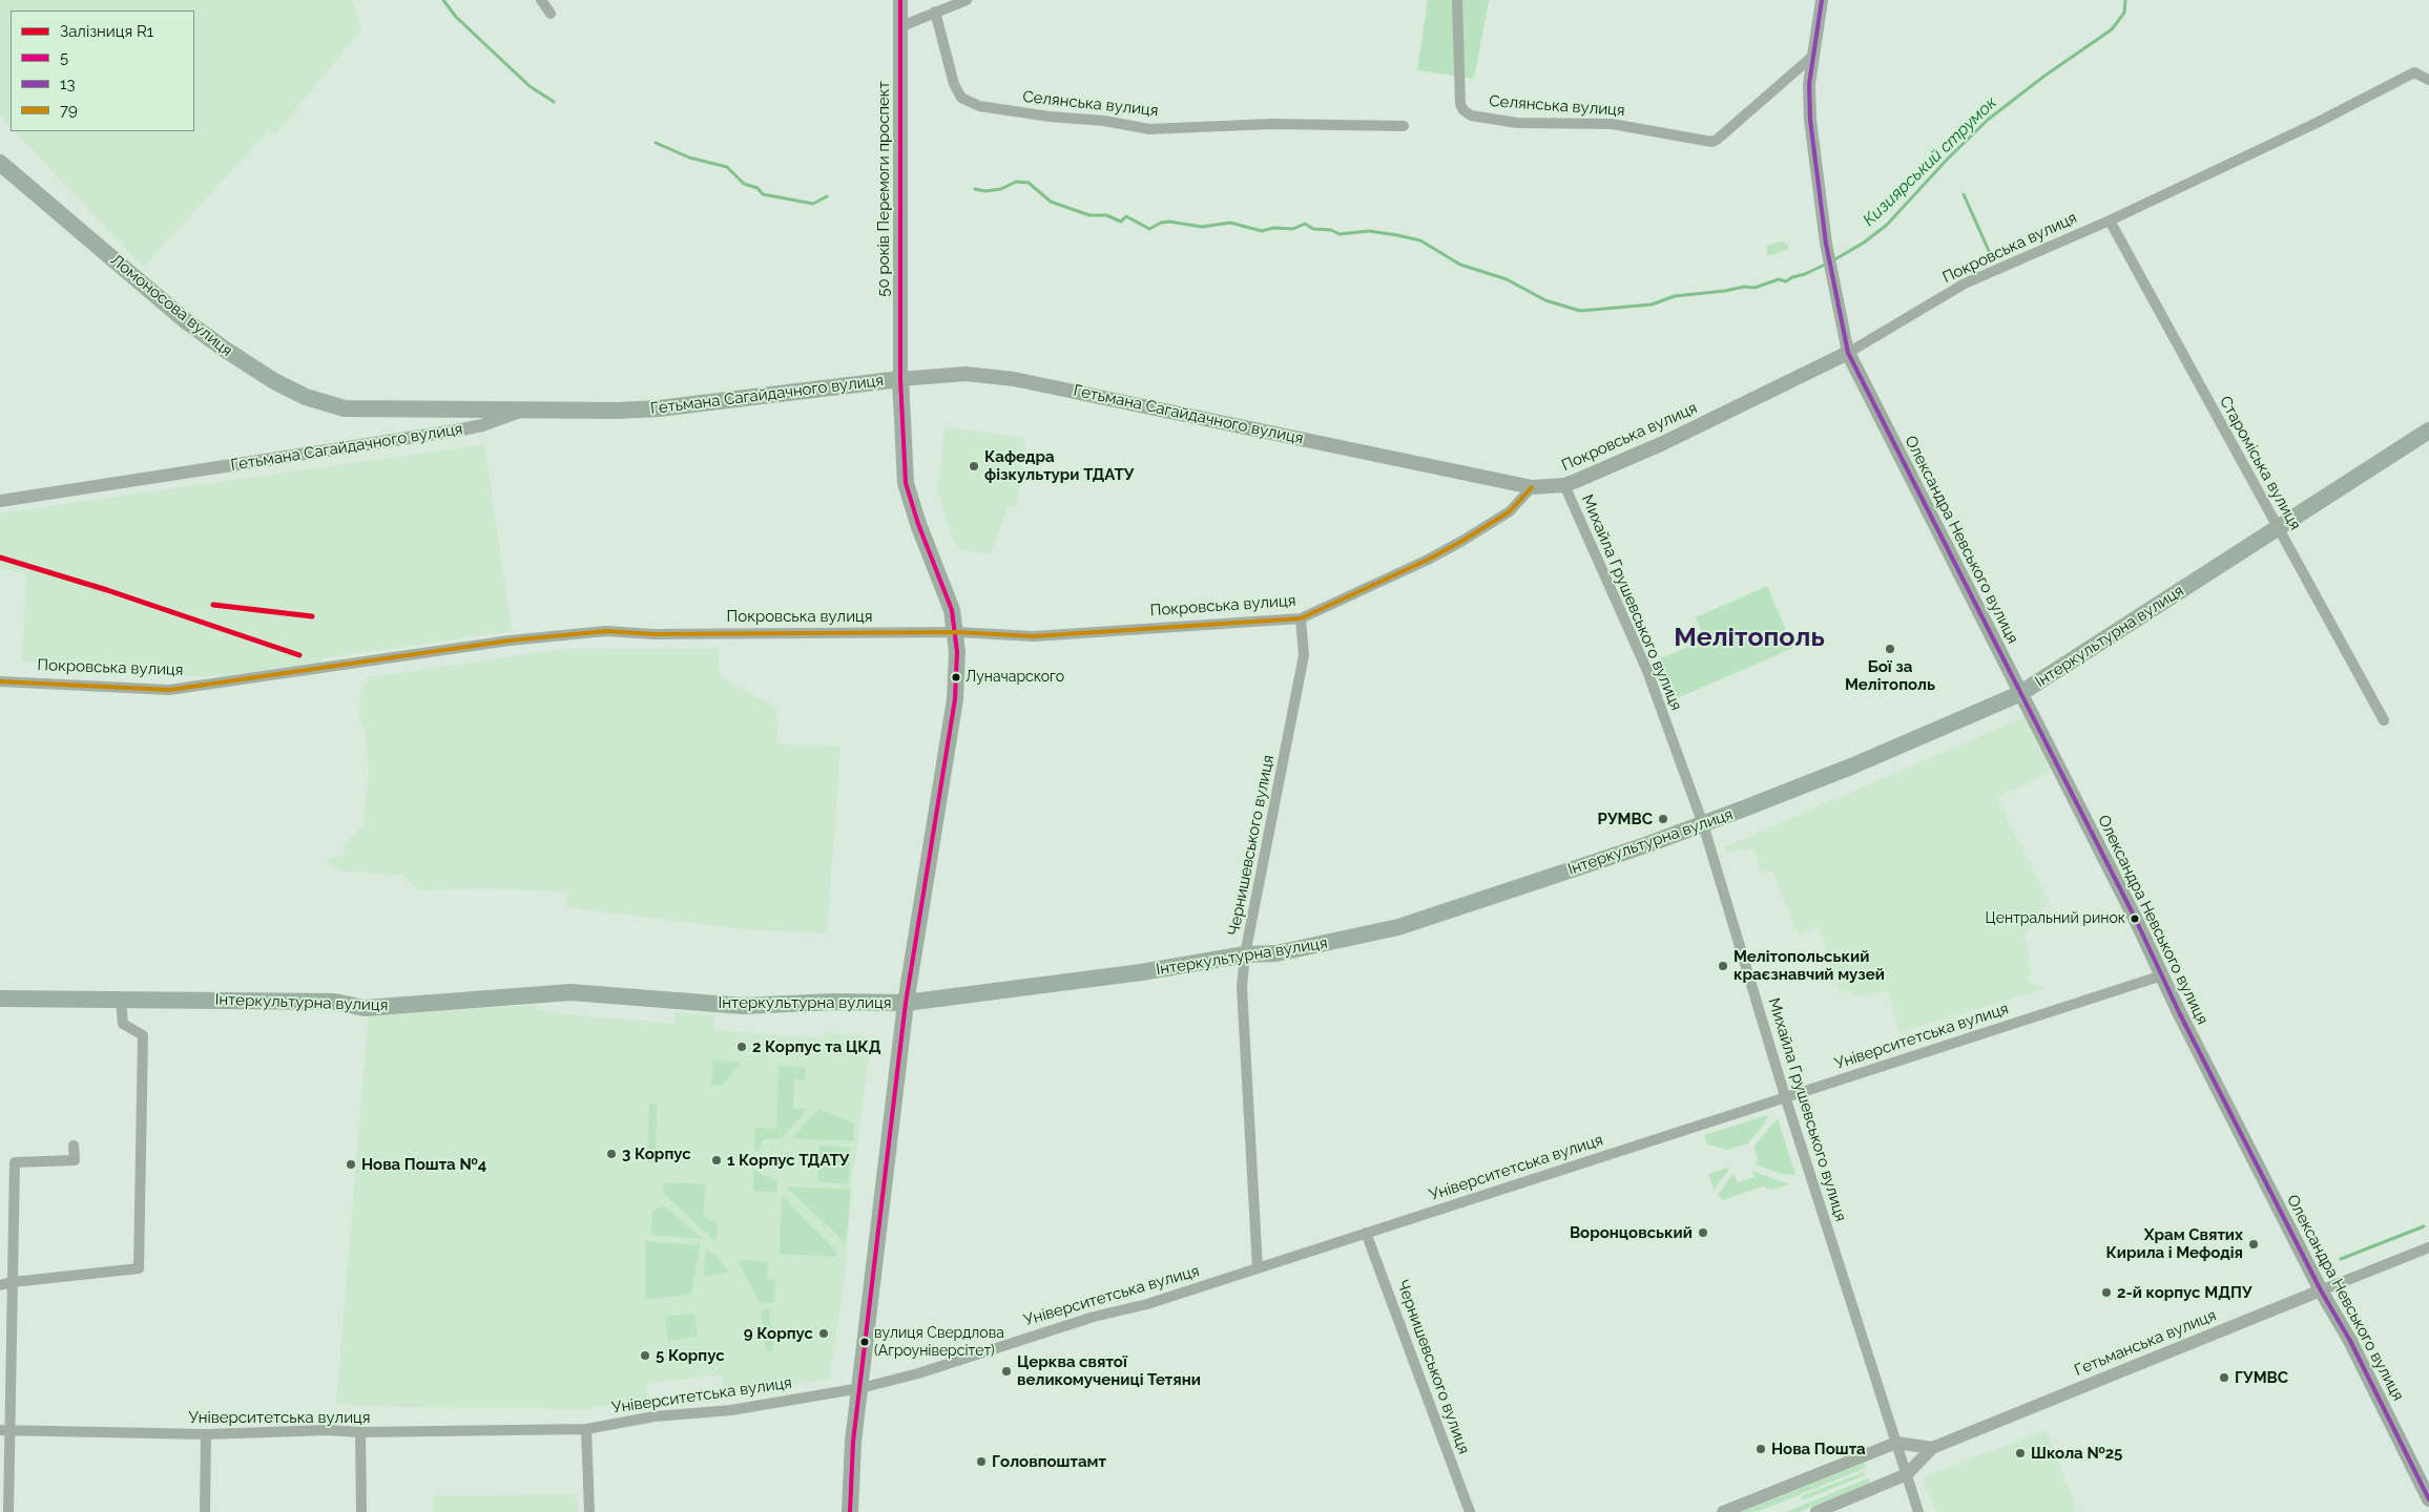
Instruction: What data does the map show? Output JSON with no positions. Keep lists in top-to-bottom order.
{
  "streets": {
    "highway": ["Ломоносова вулиця", "Гетьмана Сагайдачного вулиця", "Інтеркультурна вулиця"],
    "main road": ["50 років Перемоги проспект", "Покровська вулиця", "Олександра Невського вулиця"],
    "street": [
      "Селянська вулиця",
      "Староміська вулиця",
      "Михайла Грушевського вулиця",
      "Чернишевського вулиця",
      "Університетська вулиця",
      "Гетьманська вулиця"
    ]
  },
  "crossings": [
    ["50 років Перемоги проспект", "Гетьмана Сагайдачного вулиця"],
    ["Покровська вулиця", "Гетьмана Сагайдачного вулиця"],
    ["Покровська вулиця", "Староміська вулиця"],
    ["Покровська вулиця", "Олександра Невського вулиця"],
    ["Покровська вулиця", "Михайла Грушевського вулиця"],
    ["Покровська вулиця", "Чернишевського вулиця"],
    ["Ломоносова вулиця", "Гетьмана Сагайдачного вулиця"],
    ["Староміська вулиця", "Інтеркультурна вулиця"],
    ["Олександра Невського вулиця", "Інтеркультурна вулиця"],
    ["Олександра Невського вулиця", "Університетська вулиця"],
    ["Олександра Невського вулиця", "Гетьманська вулиця"],
    ["Михайла Грушевського вулиця", "Інтеркультурна вулиця"],
    ["Михайла Грушевського вулиця", "Університетська вулиця"],
    ["Михайла Грушевського вулиця", "Гетьманська вулиця"],
    ["Інтеркультурна вулиця", "Чернишевського вулиця"],
    ["Чернишевського вулиця", "Університетська вулиця"]
  ],
  "districts": ["Мелітополь"],
  "water": ["Кизиярський струмок"],
  "places": [
    "Кафедра фізкультури ТДАТУ",
    "Бої за Мелітополь",
    "Луначарского",
    "РУМВC",
    "Центральний ринок",
    "Мелітопольський краєзнавчий музей",
    "2 Корпус та ЦКД",
    "3 Корпус",
    "1 Корпус ТДАТУ",
    "Нова Пошта №4",
    "Воронцовський",
    "Храм Святих Кирила і Мефодія",
    "2-й корпус МДПУ",
    "9 Корпус",
    "вулиця Свердлова (Агроуніверсітет)",
    "5 Корпус",
    "Церква святої великомучениці Тетяни",
    "ГУМВС",
    "Нова Пошта",
    "Школа №25",
    "Головпоштамт"
  ],
  "lines": [
    "transit line 5",
    "transit line 13",
    "transit line 79",
    "rail line R1"
  ],
  "legend": [
    "Залізниця R1",
    "5",
    "13",
    "79"
  ]
}
